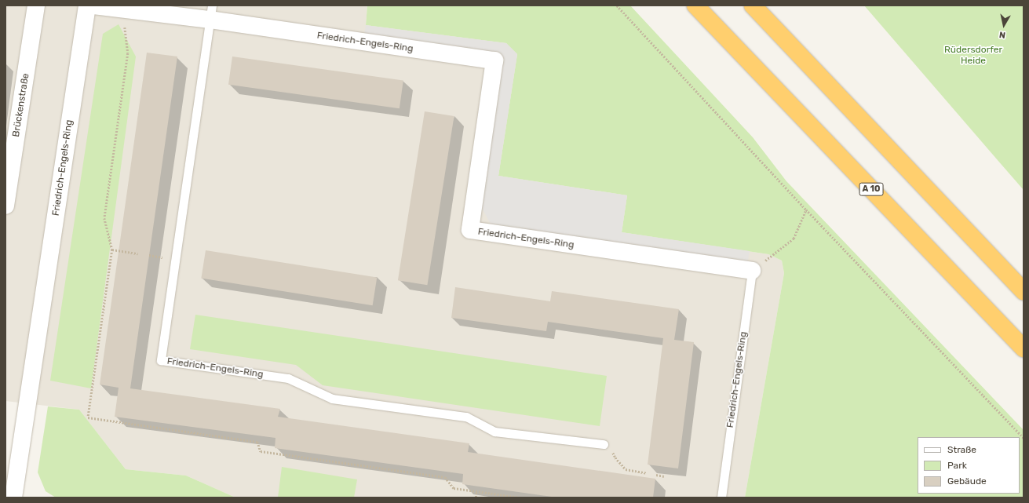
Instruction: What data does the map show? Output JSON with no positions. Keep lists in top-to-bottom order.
{
  "streets": {
    "highway": ["A 10"],
    "street": ["Friedrich-Engels-Ring", "Brückenstraße"]
  },
  "parks": ["Rüdersdorfer Heide"],
  "legend": ["Straße", "Park", "Gebäude"],
  "north": "bottom"
}
